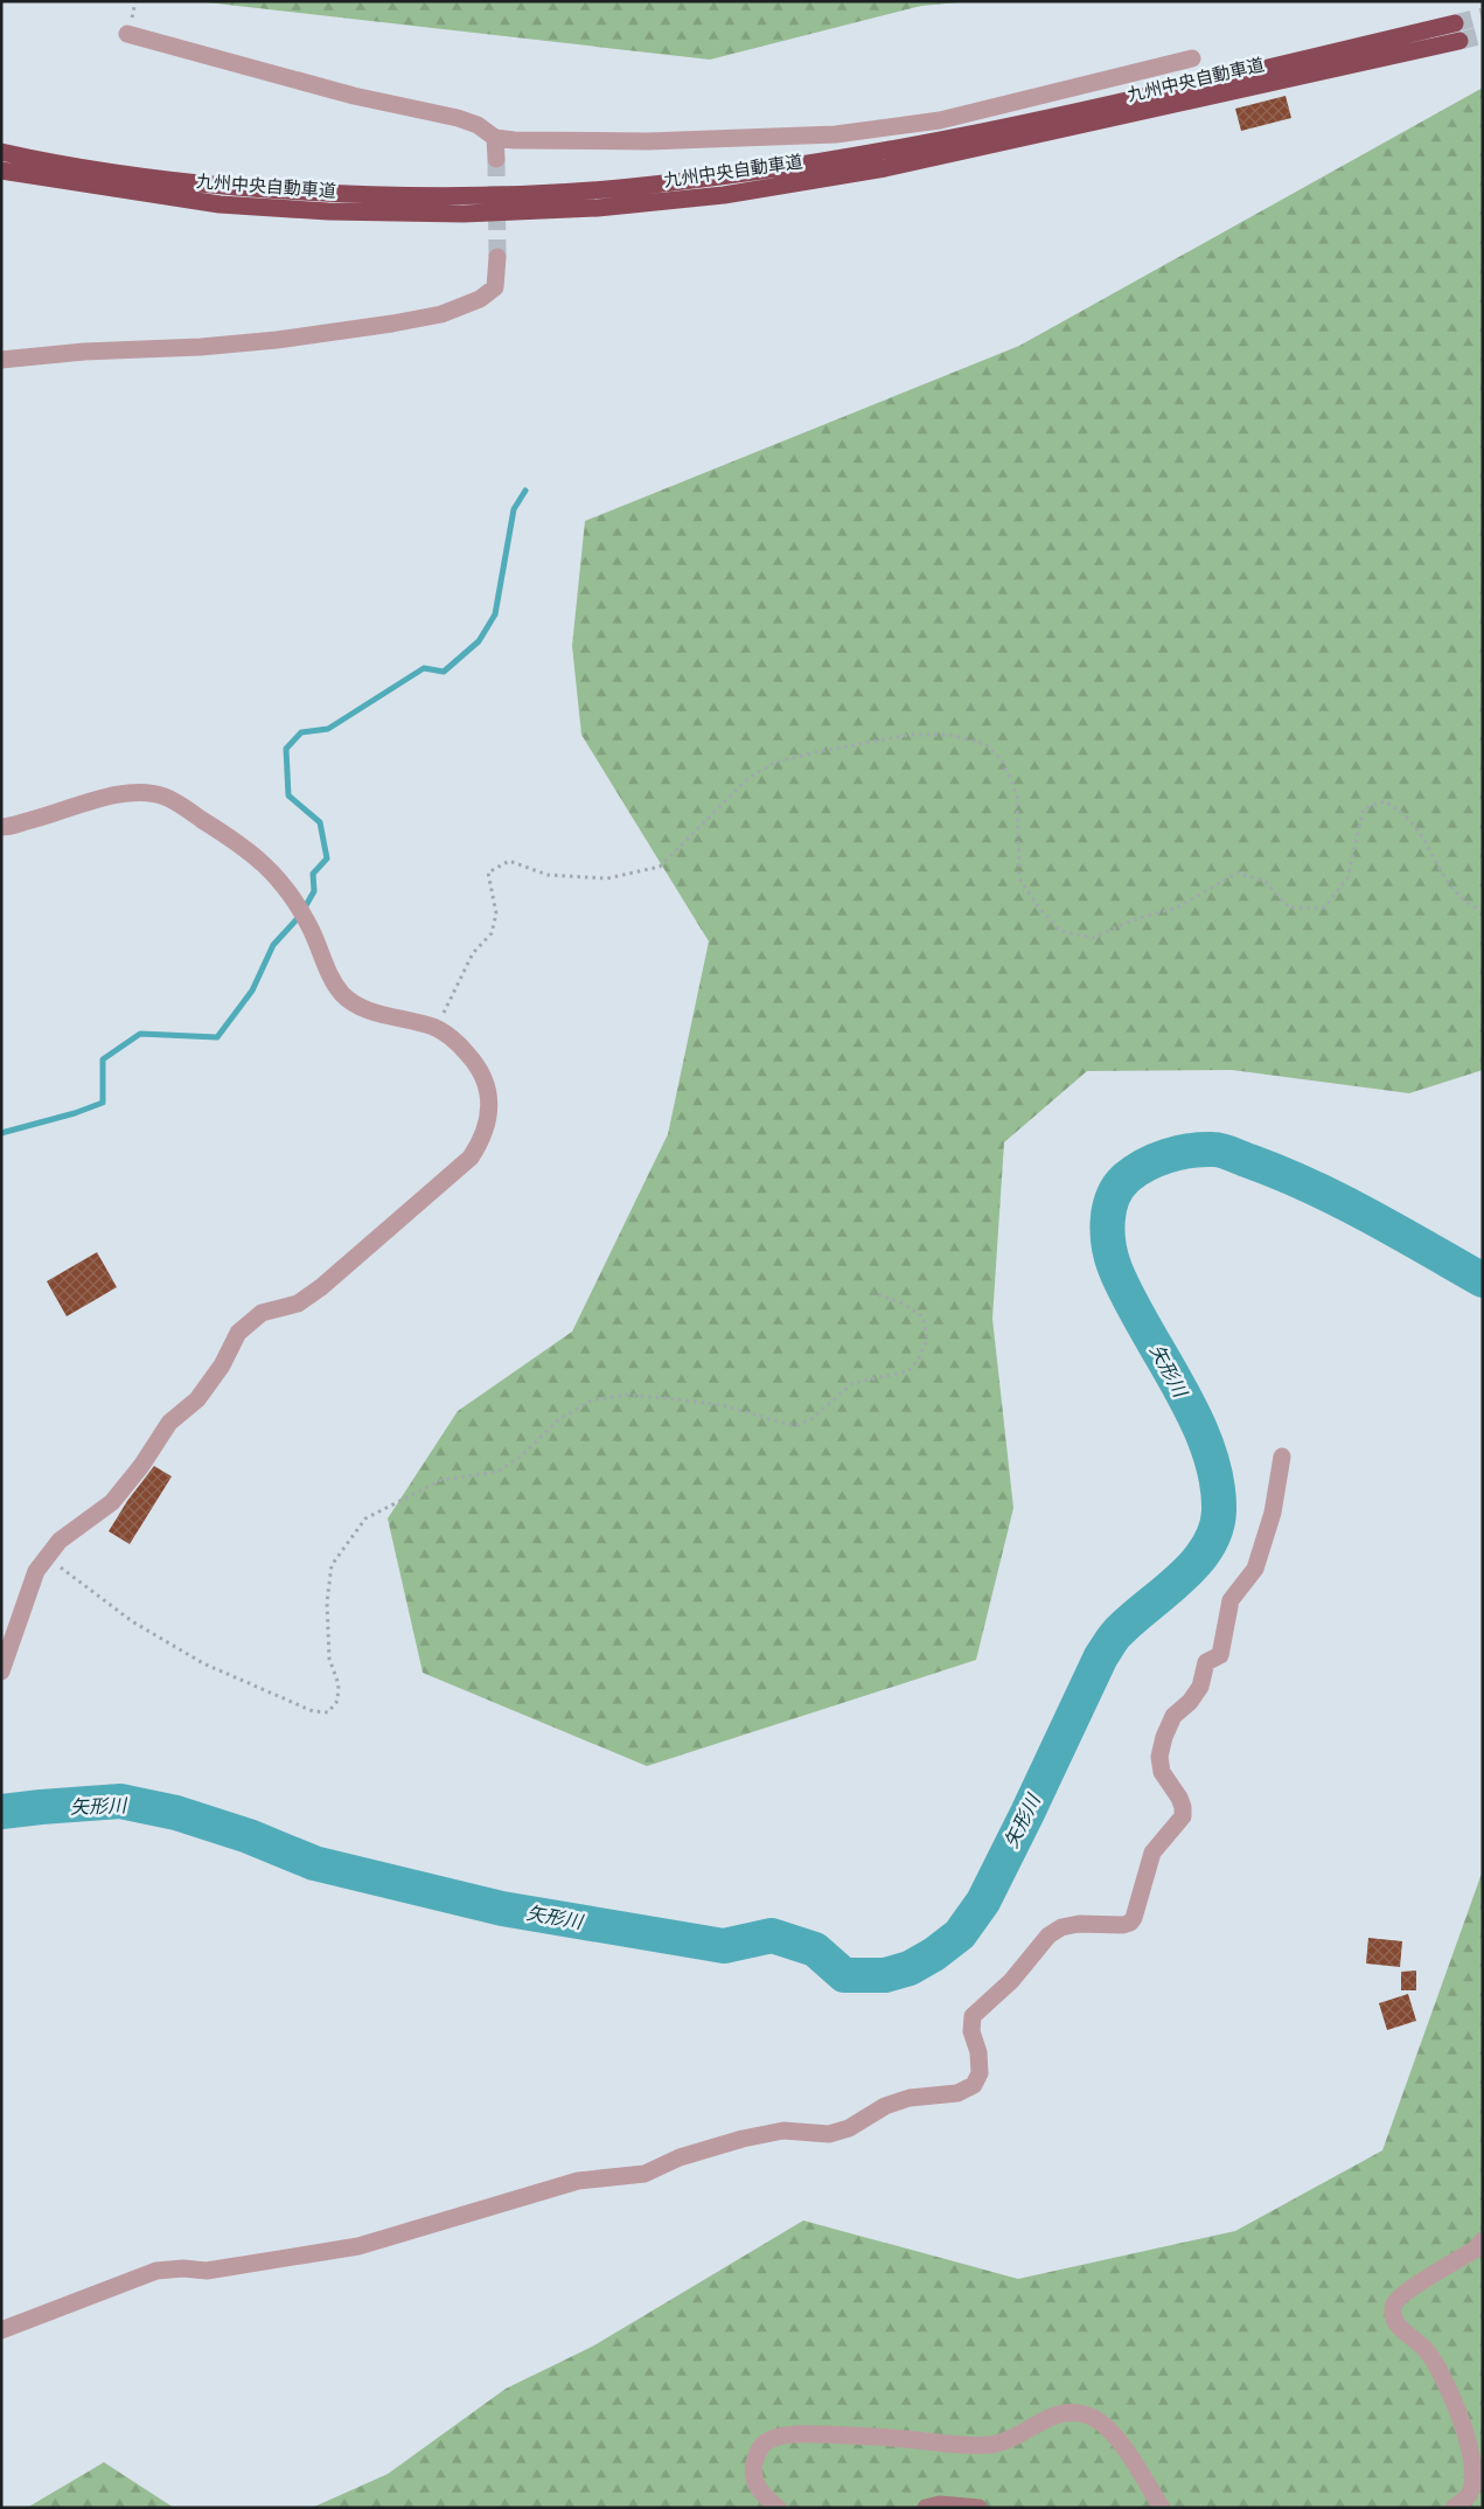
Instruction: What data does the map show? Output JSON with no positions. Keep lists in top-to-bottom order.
{
  "streets": {
    "highway": ["九州中央自動車道"]
  },
  "water": ["矢形川"]
}
